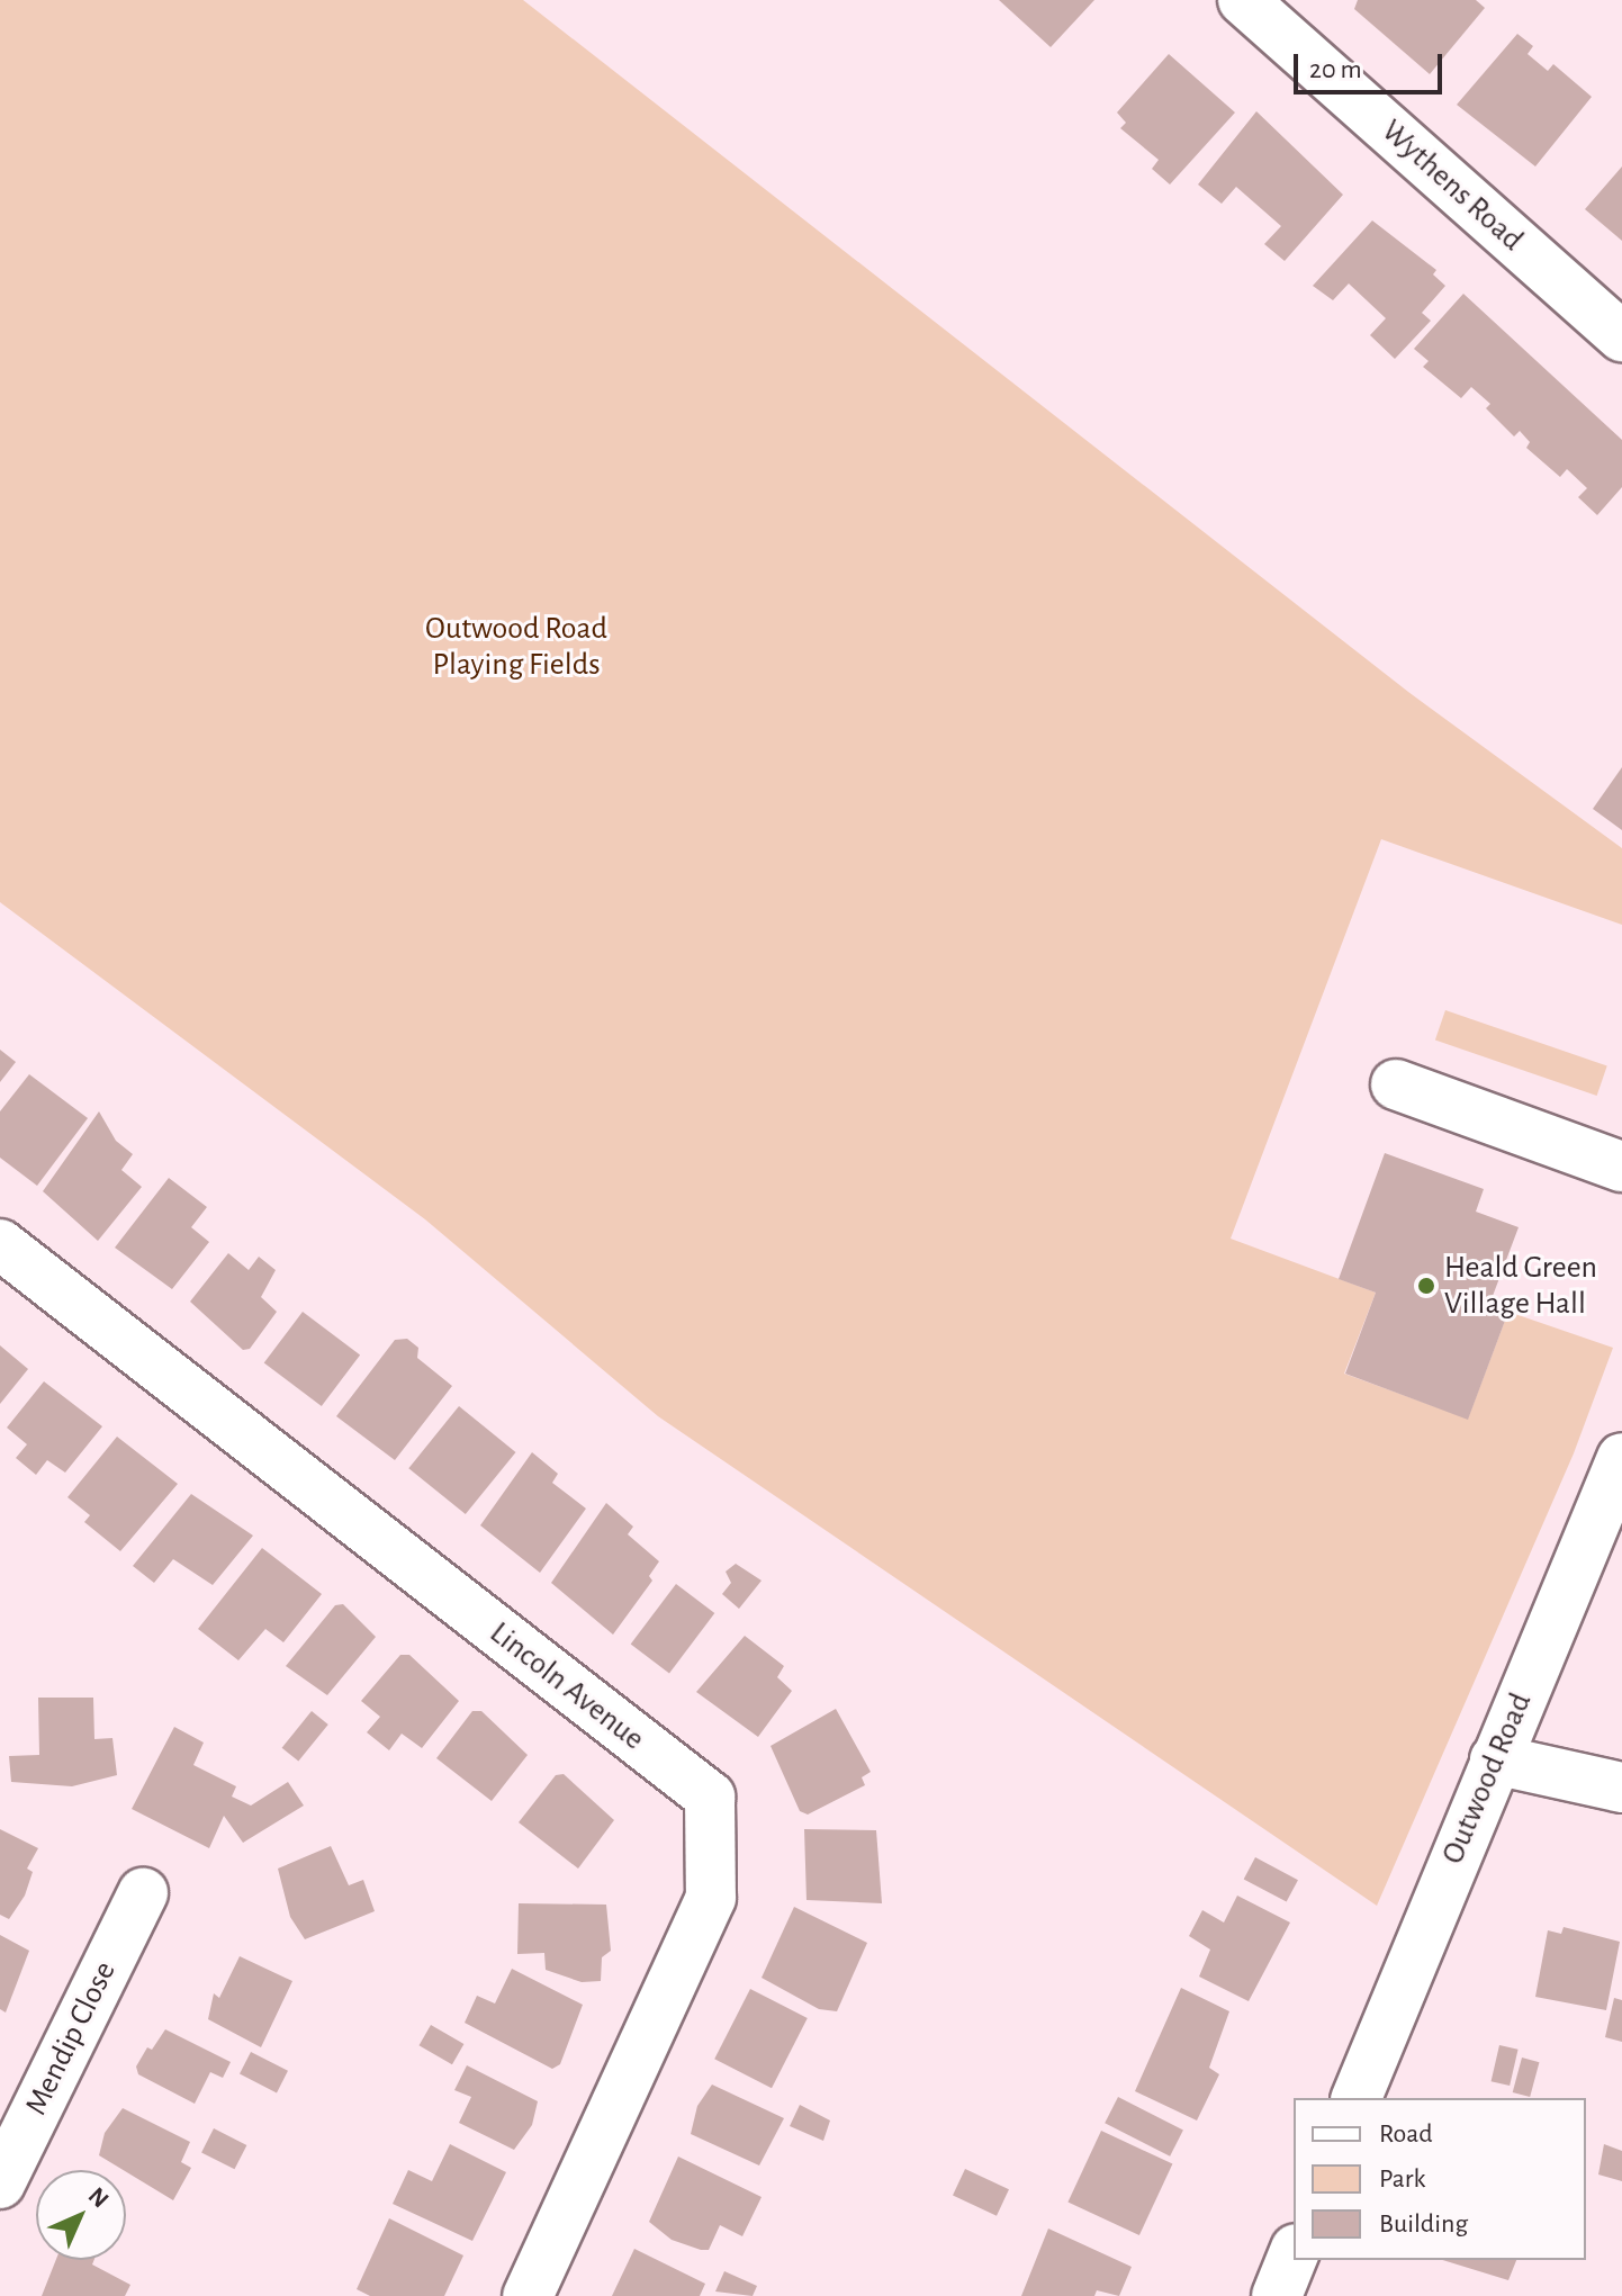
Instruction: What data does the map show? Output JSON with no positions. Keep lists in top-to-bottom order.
{
  "streets": {
    "street": [
      "Wythens Road",
      "Lincoln Avenue",
      "Outwood Road",
      "Mendip Close"
    ]
  },
  "parks": ["Outwood Road Playing Fields"],
  "places": ["Heald Green Village Hall"],
  "legend": ["Road", "Park", "Building"],
  "scale_bar": "20 m",
  "north": "top right"
}
